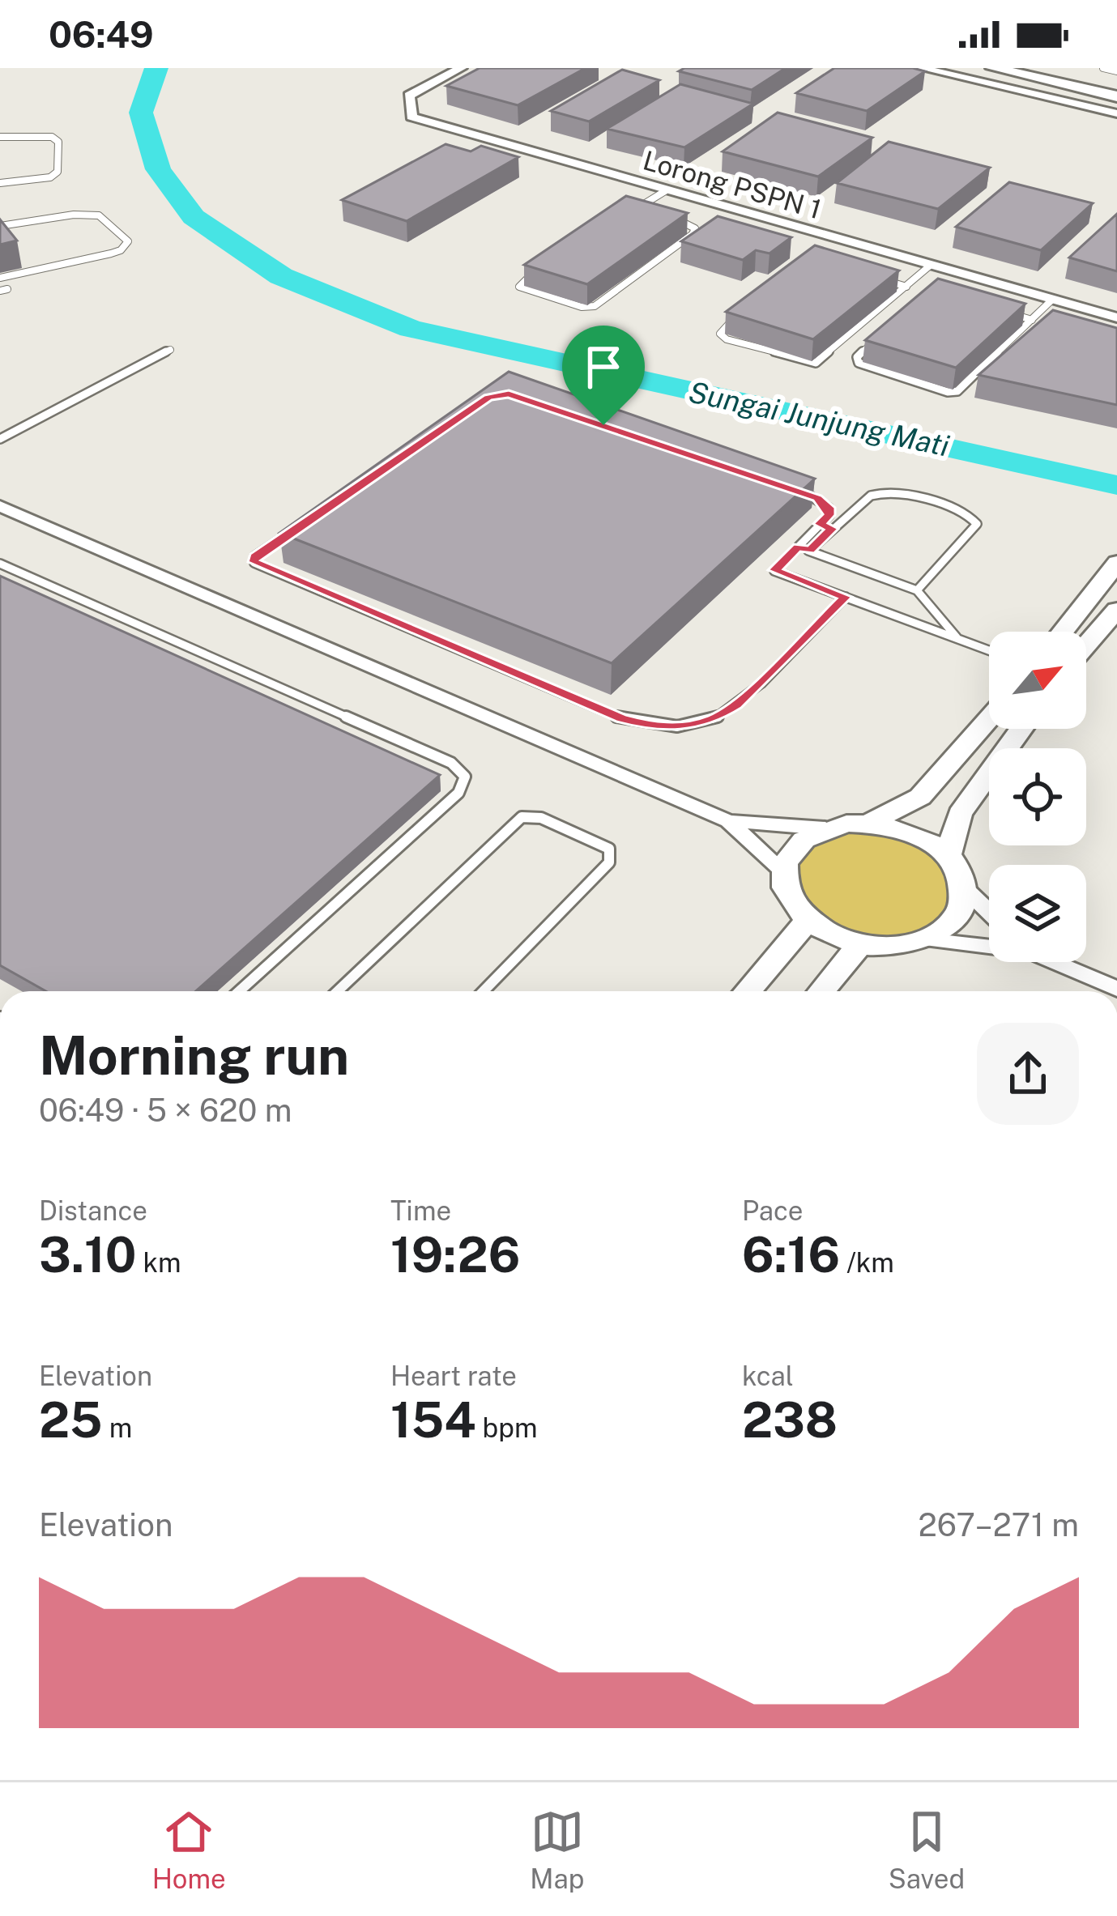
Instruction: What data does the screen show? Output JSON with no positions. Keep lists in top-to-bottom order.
{
  "streets": {
    "street": ["Lorong PSPN 1"]
  },
  "water": ["Sungai Junjung Mati"],
  "north": "top right",
  "page": {
    "status": "06:49",
    "heading": ["Morning run", "06:49 · 5 × 620 m"],
    "stats": [
      ["Distance", "3.10 km"],
      ["Time", "19:26"],
      ["Pace", "6:16 /km"],
      ["Elevation", "25 m"],
      ["Heart rate", "154 bpm"],
      ["kcal", "238"]
    ],
    "chart": ["Elevation", "267–271 m"],
    "tabs": ["Home", "Map", "Saved"]
  }
}
